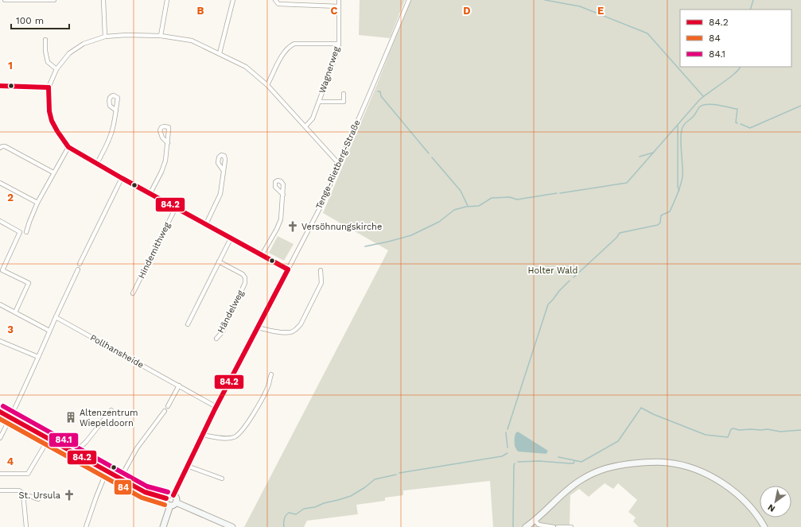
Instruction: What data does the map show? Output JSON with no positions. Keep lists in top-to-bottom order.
{
  "streets": {
    "street": [
      "Wagnerweg",
      "Tenge-Rietberg-Straße",
      "Hindemithweg",
      "Händelweg",
      "Pollhansheide"
    ]
  },
  "crossings": [
    ["Tenge-Rietberg-Straße", "Pollhansheide"]
  ],
  "parks": ["Holter Wald"],
  "places": {
    "church": ["Versöhnungskirche", "St. Ursula"],
    "building": ["Altenzentrum Wiepeldoorn"]
  },
  "lines": ["transit line 84.2", "transit line 84.1", "transit line 84"],
  "legend": ["84.2", "84", "84.1"],
  "scale_bar": "100 m",
  "north": "bottom left",
  "grid": {
    "columns": [
      "B",
      "C",
      "D",
      "E"
    ],
    "rows": [
      "1",
      "2",
      "3",
      "4"
    ]
  }
}
